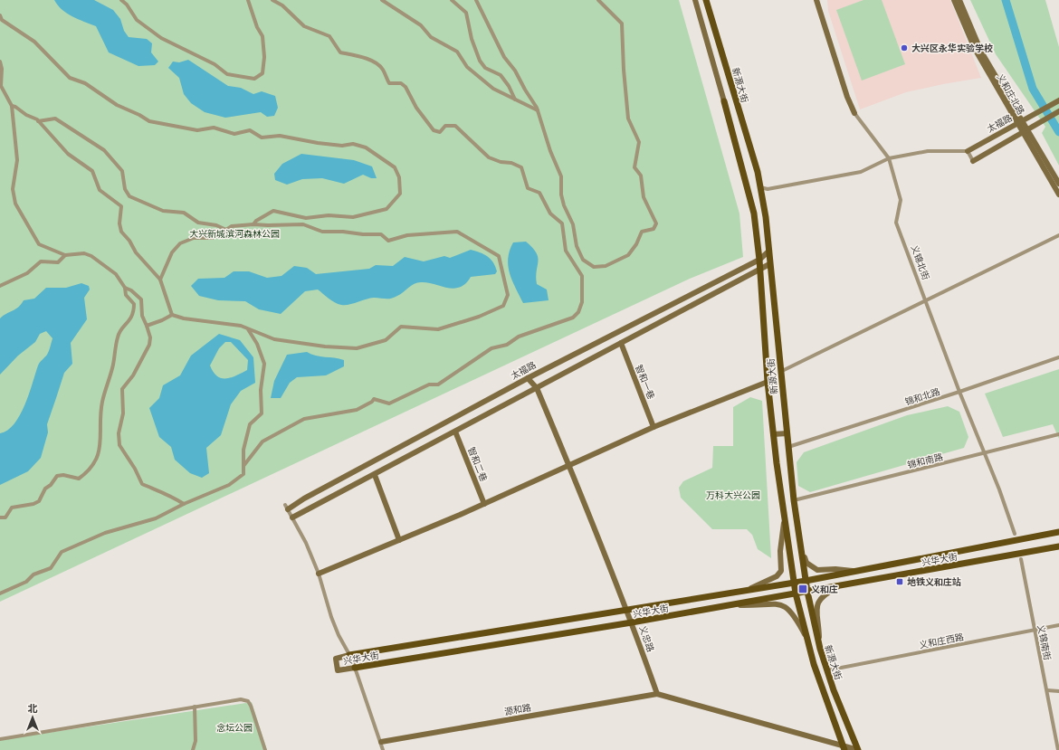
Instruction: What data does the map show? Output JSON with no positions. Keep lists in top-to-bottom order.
{
  "streets": {
    "main road": [
      "新源大街",
      "义和庄北路",
      "太福路",
      "义锦北街",
      "智和一巷",
      "智和二巷",
      "兴华大街",
      "义忠路",
      "源和路"
    ],
    "street": [
      "锦和北路",
      "锦和南路",
      "义和庄西路",
      "义锦南街"
    ]
  },
  "crossings": [
    ["新源大街", "太福路"],
    ["新源大街", "锦和北路"],
    ["新源大街", "锦和南路"],
    ["新源大街", "兴华大街"],
    ["新源大街", "义和庄西路"],
    ["义和庄北路", "太福路"],
    ["太福路", "义忠路"],
    ["义锦北街", "锦和北路"],
    ["义锦北街", "锦和南路"],
    ["兴华大街", "义忠路"],
    ["义忠路", "源和路"],
    ["义和庄西路", "义锦南街"]
  ],
  "parks": ["大兴新城滨河森林公园", "万科大兴公园", "念坛公园"],
  "places": {
    "other": ["大兴区永华实验学校"],
    "transit": ["地铁义和庄站", "义和庄"]
  },
  "north": "top"
}
